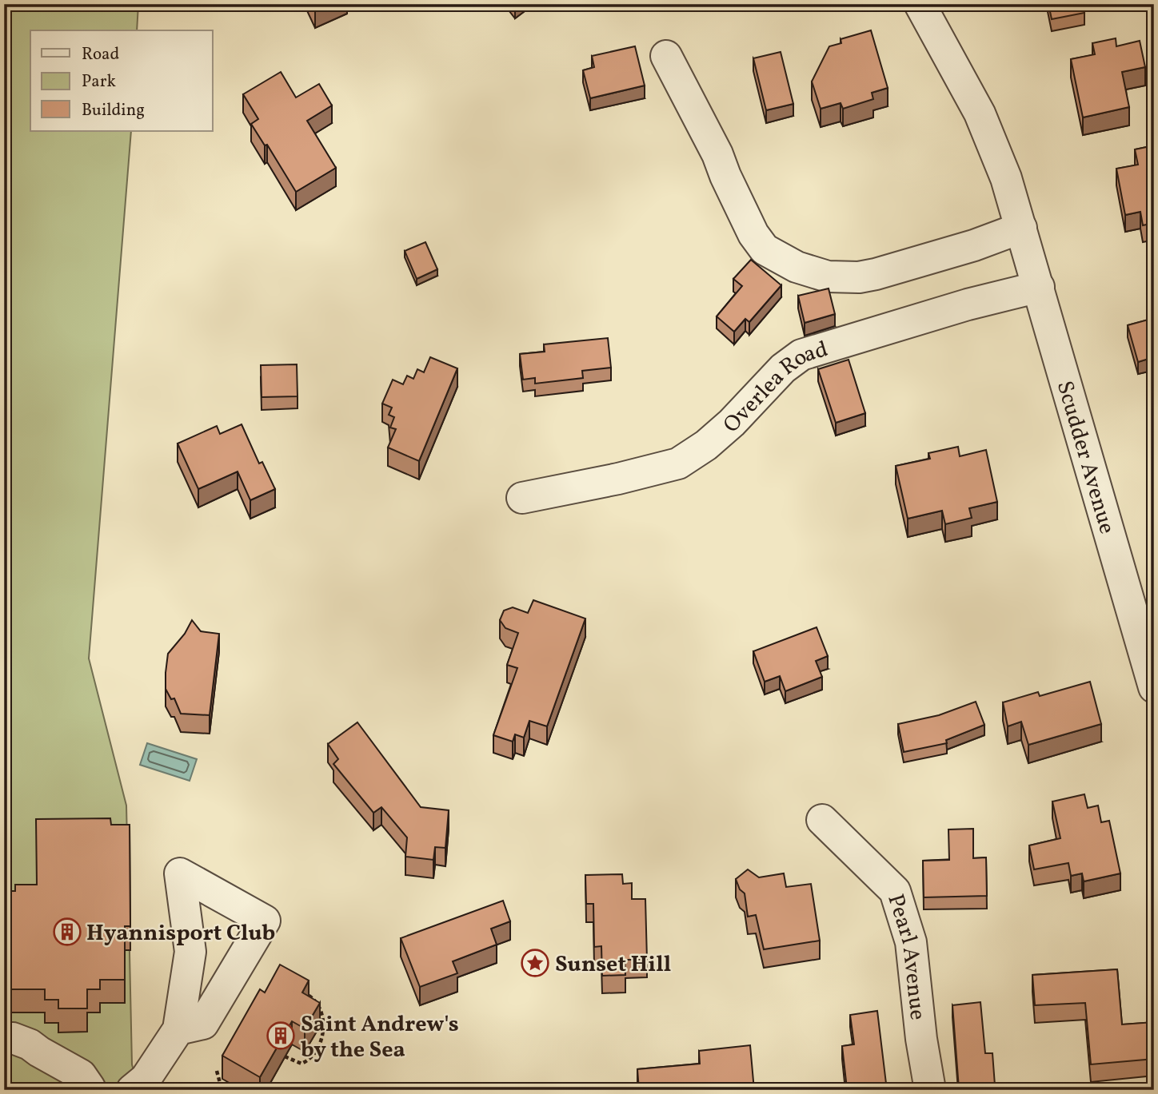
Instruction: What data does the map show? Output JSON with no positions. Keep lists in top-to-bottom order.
{
  "streets": {
    "street": ["Overlea Road", "Scudder Avenue", "Pearl Avenue"]
  },
  "crossings": [
    ["Overlea Road", "Scudder Avenue"]
  ],
  "places": {
    "building": ["Hyannisport Club", "Saint Andrew's by the Sea"],
    "place": ["Sunset Hill"]
  },
  "legend": ["Road", "Park", "Building"]
}
